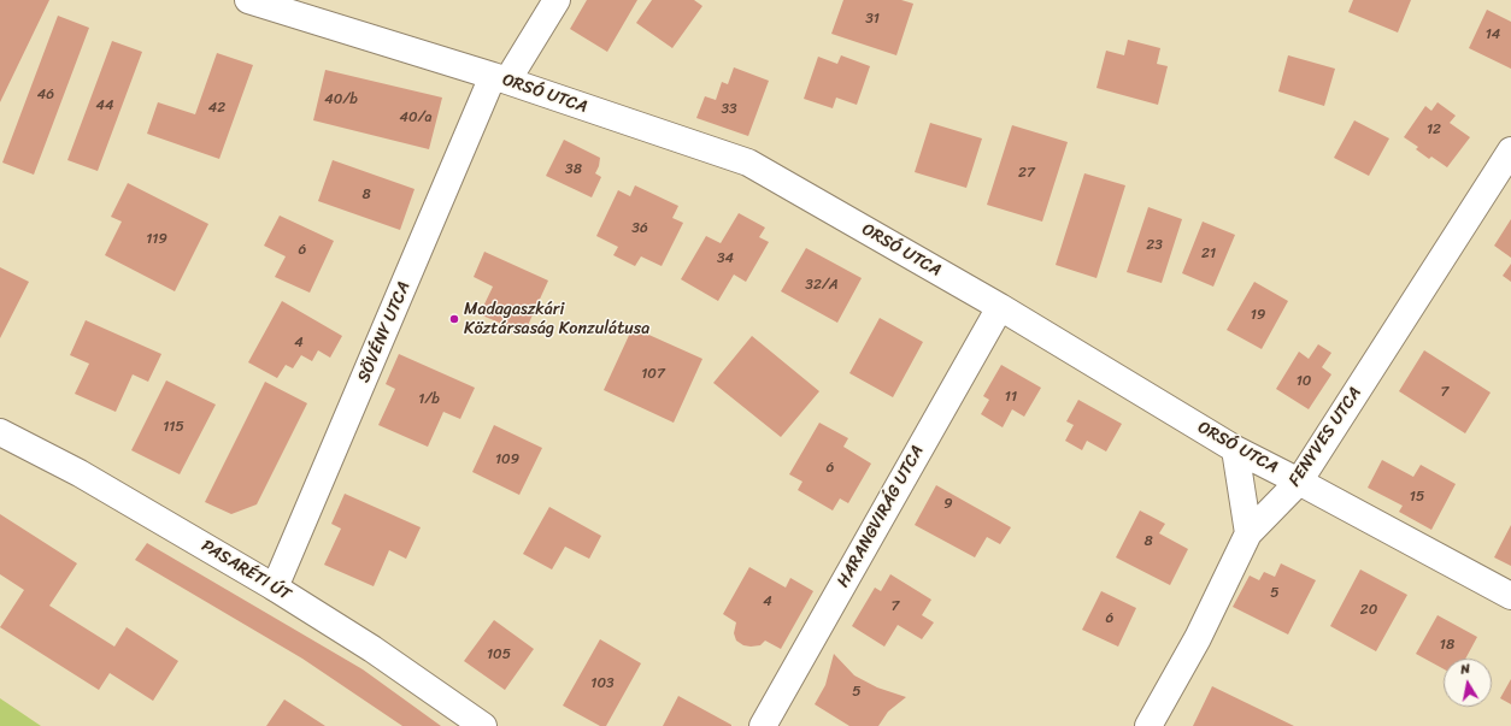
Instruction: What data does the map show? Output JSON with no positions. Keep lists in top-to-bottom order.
{
  "streets": {
    "street": [
      "ORSÓ UTCA",
      "SÖVÉNY UTCA",
      "FENYVES UTCA",
      "HARANGVIRÁG UTCA",
      "PASARÉTI ÚT"
    ]
  },
  "crossings": [
    ["ORSÓ UTCA", "SÖVÉNY UTCA"],
    ["ORSÓ UTCA", "FENYVES UTCA"],
    ["ORSÓ UTCA", "HARANGVIRÁG UTCA"],
    ["SÖVÉNY UTCA", "PASARÉTI ÚT"]
  ],
  "places": ["Madagaszkári Köztársaság Konzulátusa"],
  "house_numbers": [
    "31",
    "14",
    "46",
    "40/b",
    "44",
    "42",
    "33",
    "40/a",
    "12",
    "38",
    "27",
    "8",
    "36",
    "119",
    "23",
    "6",
    "21",
    "34",
    "32/A",
    "19",
    "4",
    "107",
    "10",
    "7",
    "11",
    "1/b",
    "115",
    "109",
    "6",
    "15",
    "9",
    "8",
    "5",
    "4",
    "7",
    "20",
    "6",
    "18",
    "105",
    "103",
    "5"
  ],
  "north": "top"
}
